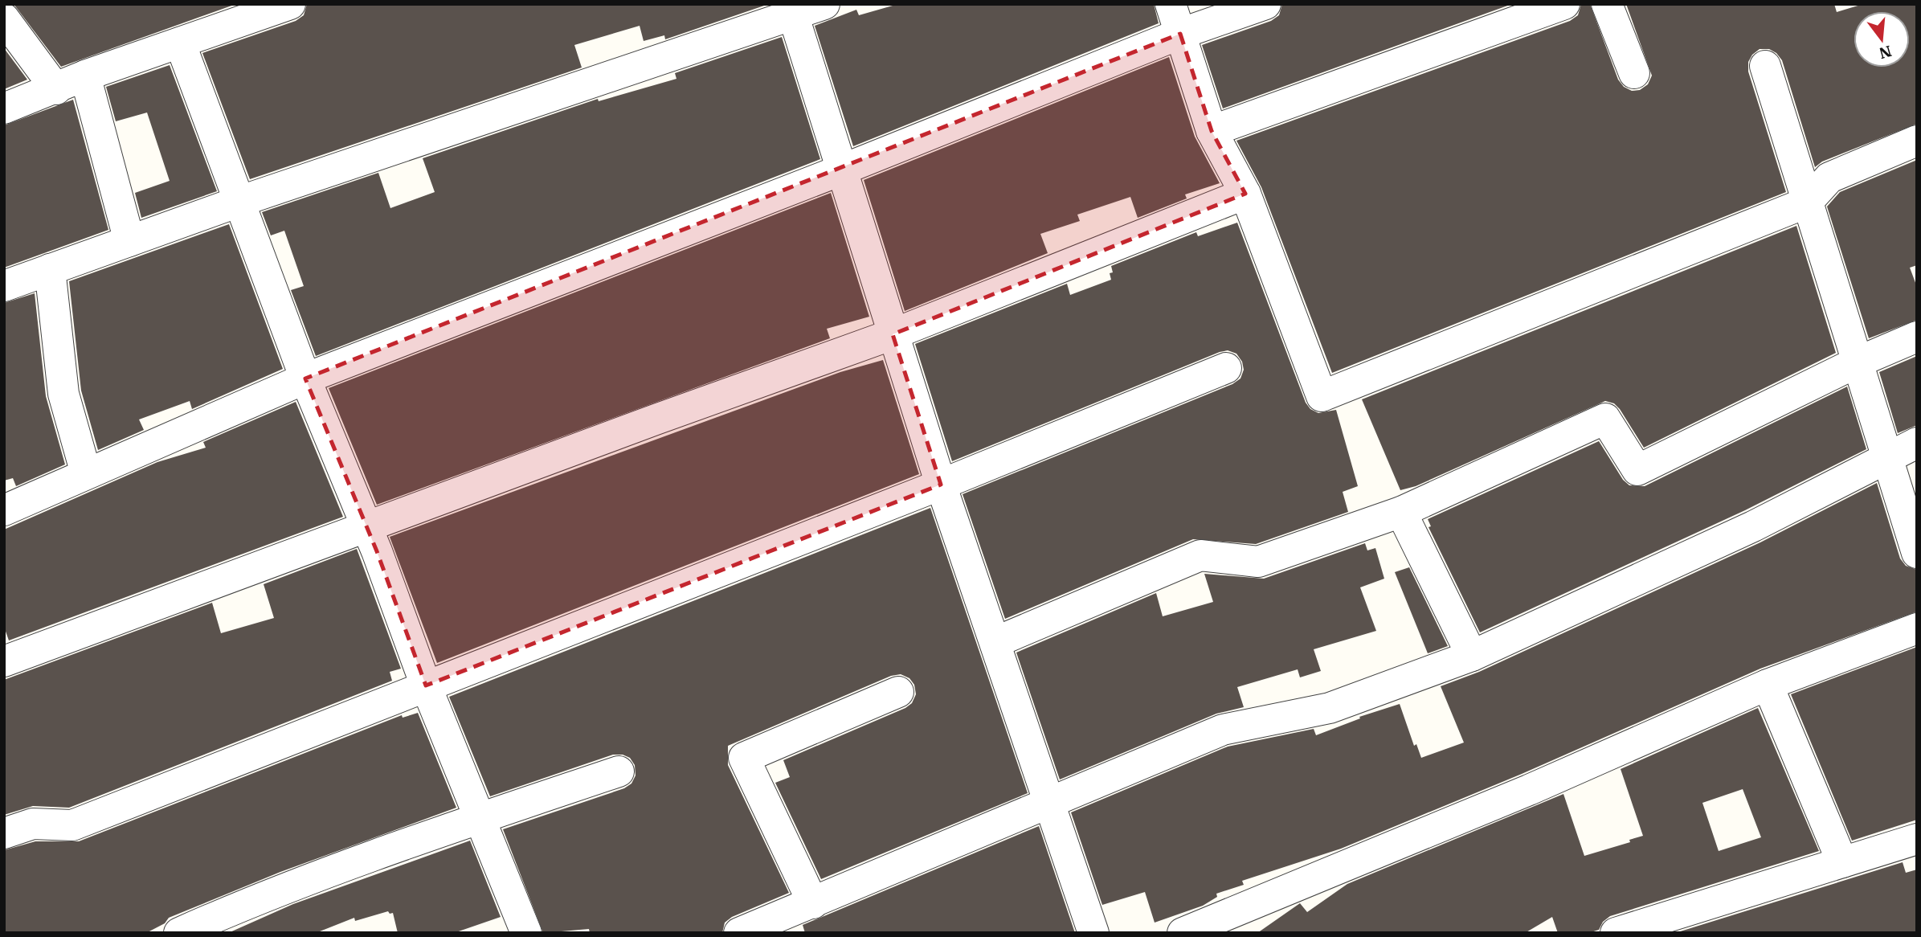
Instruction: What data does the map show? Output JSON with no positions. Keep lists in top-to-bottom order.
{
  "north": "bottom"
}
